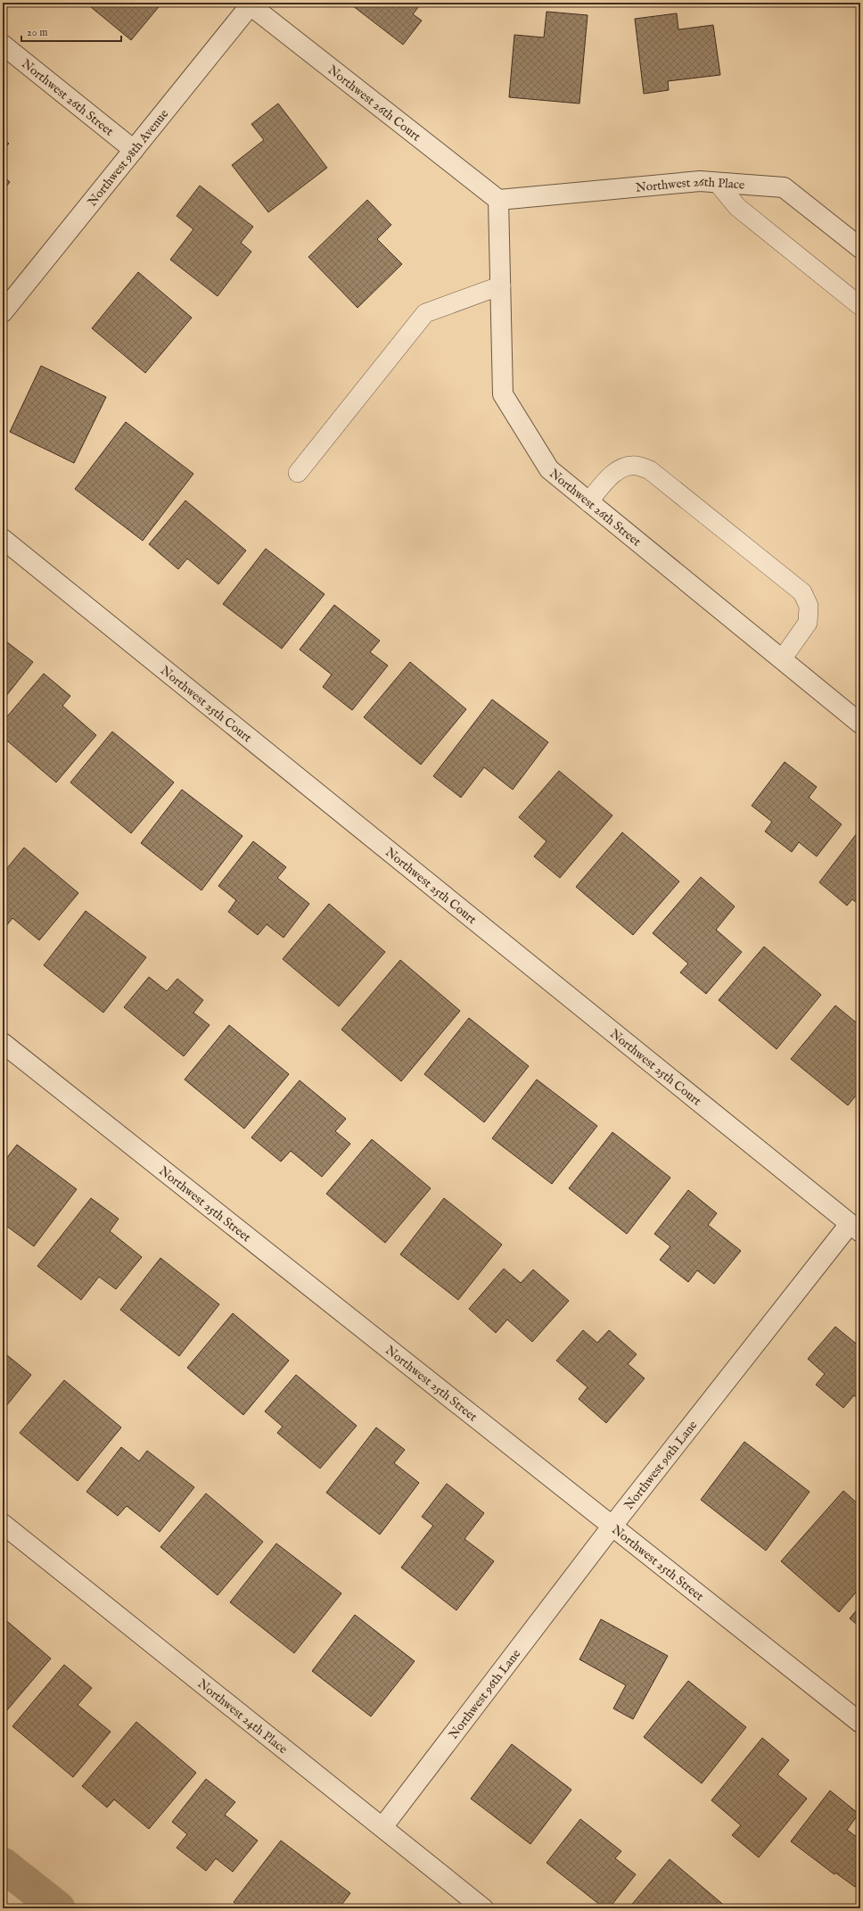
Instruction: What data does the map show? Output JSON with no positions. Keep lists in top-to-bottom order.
{
  "streets": {
    "street": [
      "Northwest 26th Street",
      "Northwest 26th Court",
      "Northwest 98th Avenue",
      "Northwest 26th Place",
      "Northwest 25th Court",
      "Northwest 25th Street",
      "Northwest 96th Lane",
      "Northwest 24th Place"
    ]
  },
  "crossings": [
    ["Northwest 26th Street", "Northwest 26th Court"],
    ["Northwest 26th Street", "Northwest 98th Avenue"],
    ["Northwest 26th Street", "Northwest 26th Place"],
    ["Northwest 26th Court", "Northwest 98th Avenue"],
    ["Northwest 26th Court", "Northwest 26th Place"],
    ["Northwest 25th Court", "Northwest 96th Lane"],
    ["Northwest 25th Street", "Northwest 96th Lane"],
    ["Northwest 96th Lane", "Northwest 24th Place"]
  ],
  "scale_bar": "20 m"
}
